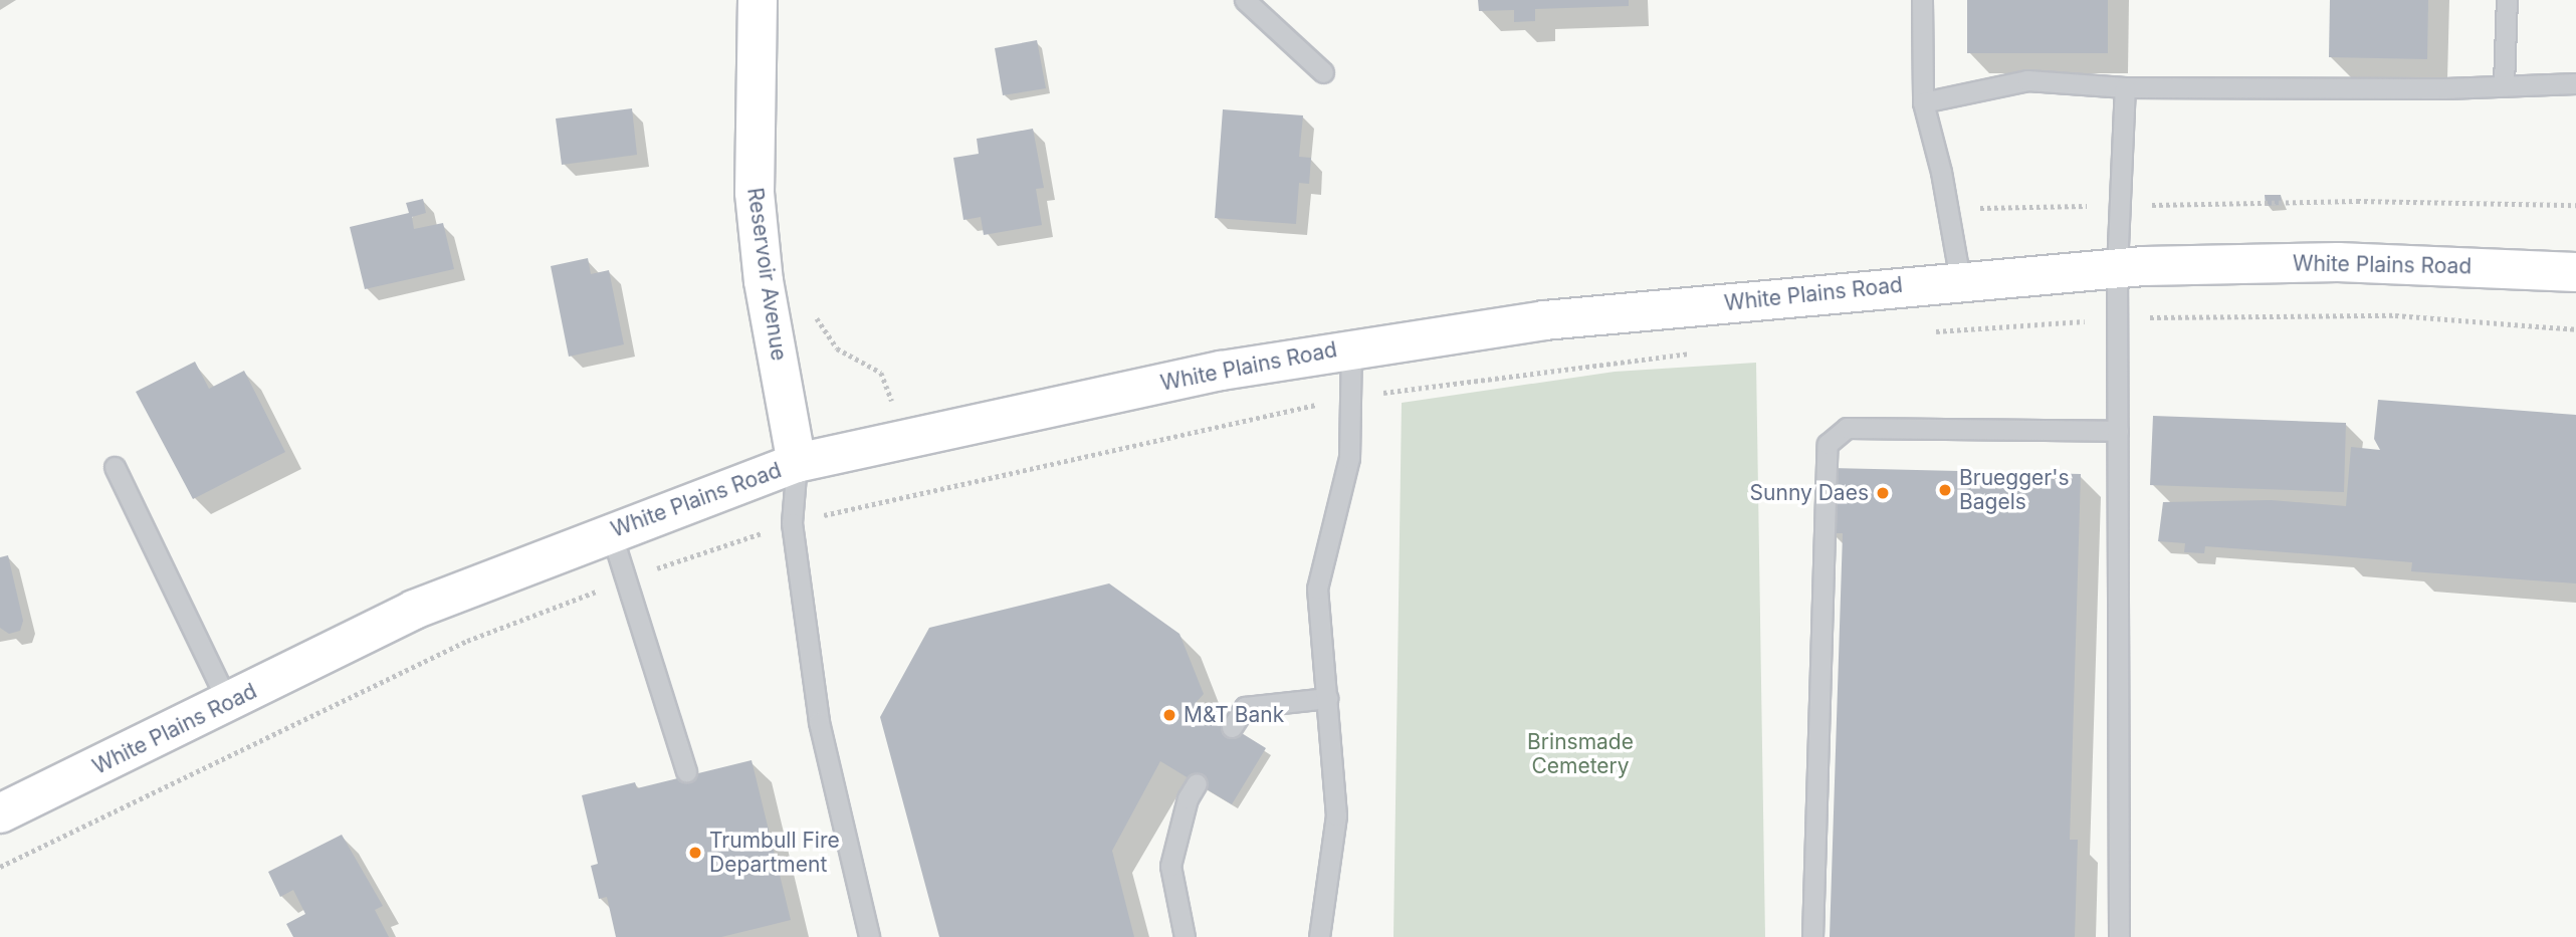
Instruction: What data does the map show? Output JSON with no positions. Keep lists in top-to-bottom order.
{
  "streets": {
    "main road": ["White Plains Road", "Reservoir Avenue"]
  },
  "crossings": [
    ["White Plains Road", "Reservoir Avenue"]
  ],
  "parks": ["Brinsmade Cemetery"],
  "places": [
    "Bruegger's Bagels",
    "Sunny Daes",
    "M&T Bank",
    "Trumbull Fire Department"
  ]
}
